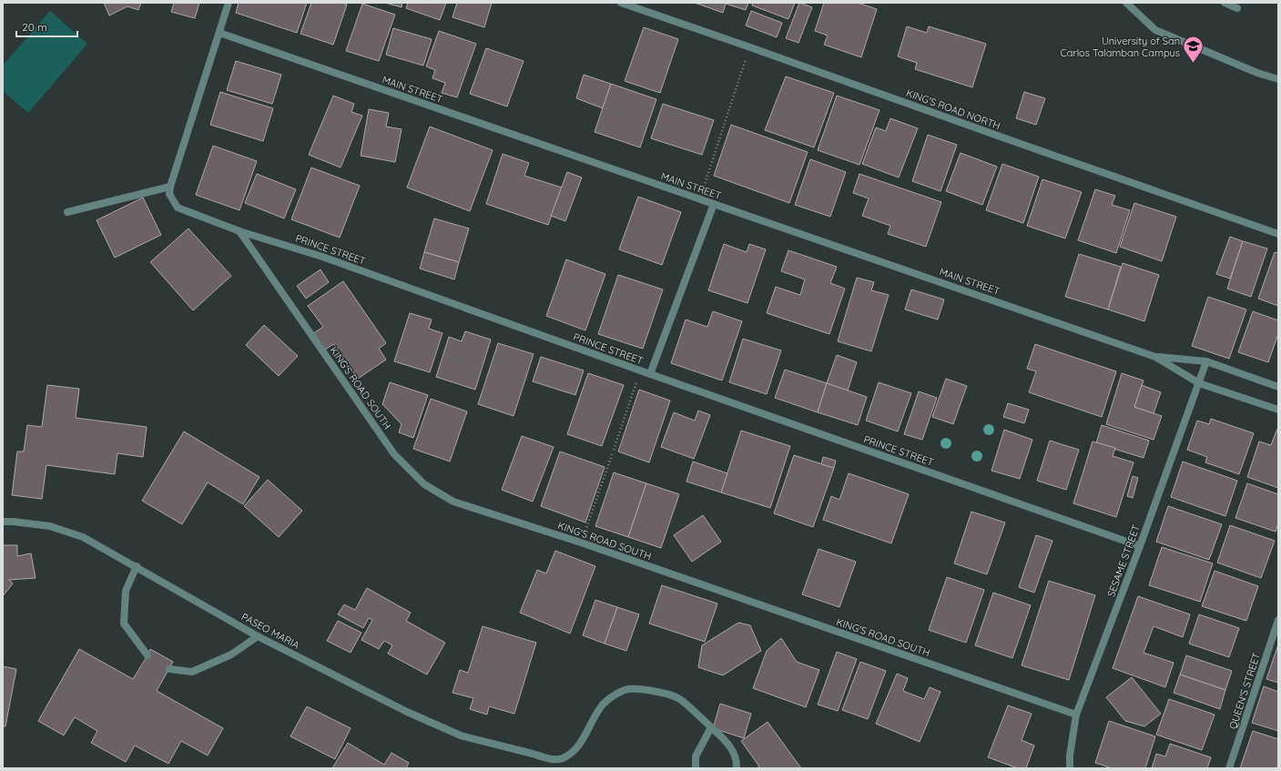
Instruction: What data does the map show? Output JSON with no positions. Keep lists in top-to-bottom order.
{
  "streets": {
    "street": [
      "MAIN STREET",
      "KING'S ROAD NORTH",
      "PRINCE STREET",
      "KING'S ROAD SOUTH",
      "SESAME STREET",
      "PASEO MARIA",
      "QUEEN'S STREET"
    ]
  },
  "crossings": [
    ["MAIN STREET", "PRINCE STREET"],
    ["MAIN STREET", "SESAME STREET"],
    ["PRINCE STREET", "KING'S ROAD SOUTH"],
    ["PRINCE STREET", "SESAME STREET"],
    ["KING'S ROAD SOUTH", "SESAME STREET"]
  ],
  "places": {
    "school or university": ["University of San Carlos Talamban Campus"]
  },
  "scale_bar": "20 m"
}
